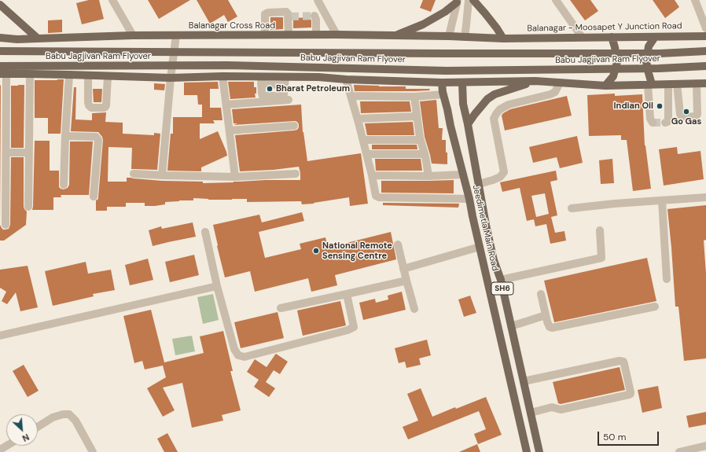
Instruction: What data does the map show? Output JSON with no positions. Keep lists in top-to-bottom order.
{
  "streets": {
    "main road": [
      "Balanagar Cross Road",
      "Balanagar - Moosapet Y Junction Road",
      "Babu Jagjivan Ram Flyover",
      "Jeedimetla Main Road",
      "SH6"
    ]
  },
  "crossings": [
    ["Balanagar Cross Road", "Balanagar - Moosapet Y Junction Road"]
  ],
  "places": [
    "Bharat Petroleum",
    "Indian Oil",
    "Go Gas",
    "National Remote Sensing Centre"
  ],
  "scale_bar": "50 m",
  "north": "bottom right"
}
